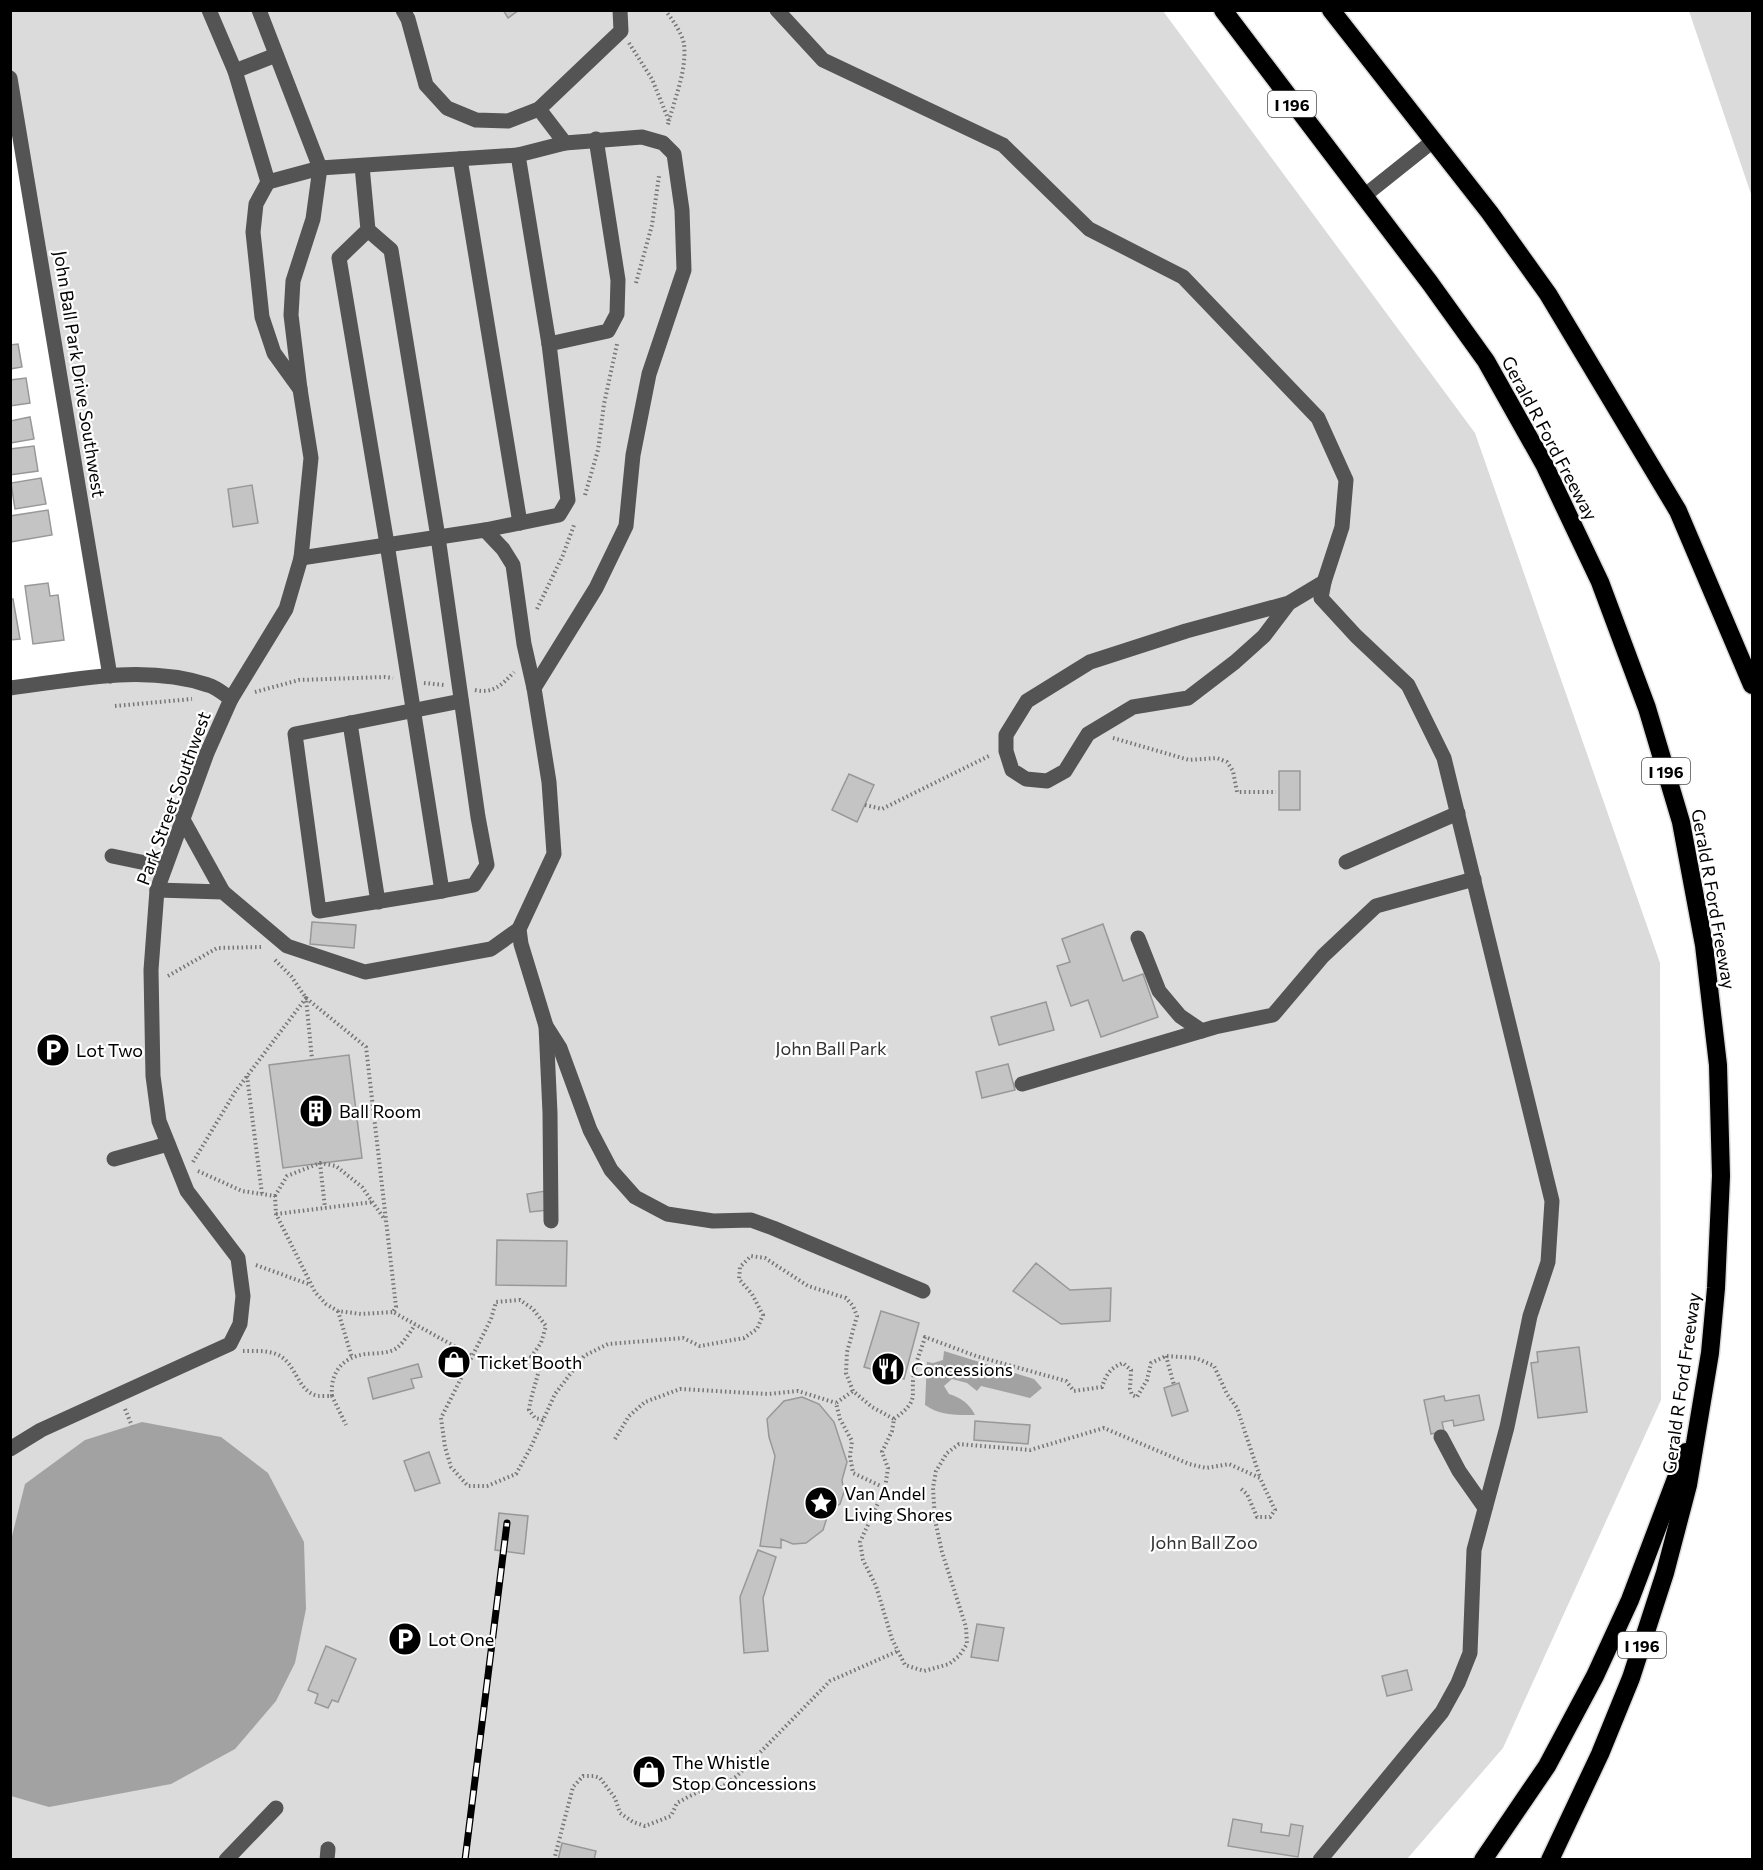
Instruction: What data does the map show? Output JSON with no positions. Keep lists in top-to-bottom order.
{
  "streets": {
    "highway": ["I 196", "Gerald R Ford Freeway"],
    "street": ["John Ball Park Drive Southwest", "Park Street Southwest"]
  },
  "crossings": [
    ["John Ball Park Drive Southwest", "Park Street Southwest"]
  ],
  "parks": ["John Ball Park", "John Ball Zoo"],
  "places": {
    "parking": ["Lot Two", "Lot One"],
    "building": ["Ball Room"],
    "shop": ["Ticket Booth", "The Whistle Stop Concessions"],
    "restaurant": ["Concessions"],
    "place": ["Van Andel Living Shores"]
  }
}
